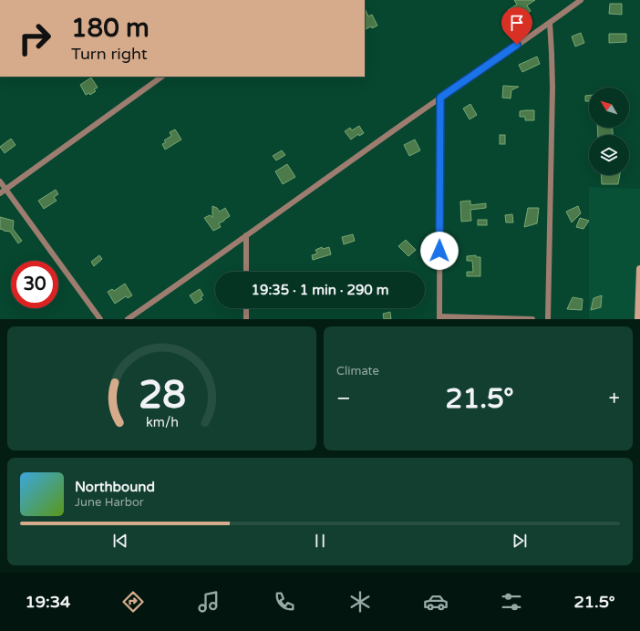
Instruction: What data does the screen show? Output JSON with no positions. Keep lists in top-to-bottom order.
{
  "north": "top left",
  "page": {
    "turn": ["180 m", "Turn right"],
    "limit": "30",
    "trip": "19:35 · 1 min · 290 m",
    "tile": "Climate",
    "heat": ["−", "21.5°", "+"],
    "song": ["Northbound", "June Harbor"],
    "tabs": ["19:34", "21.5°"],
    "gauge": ["28", "km/h"]
  }
}
